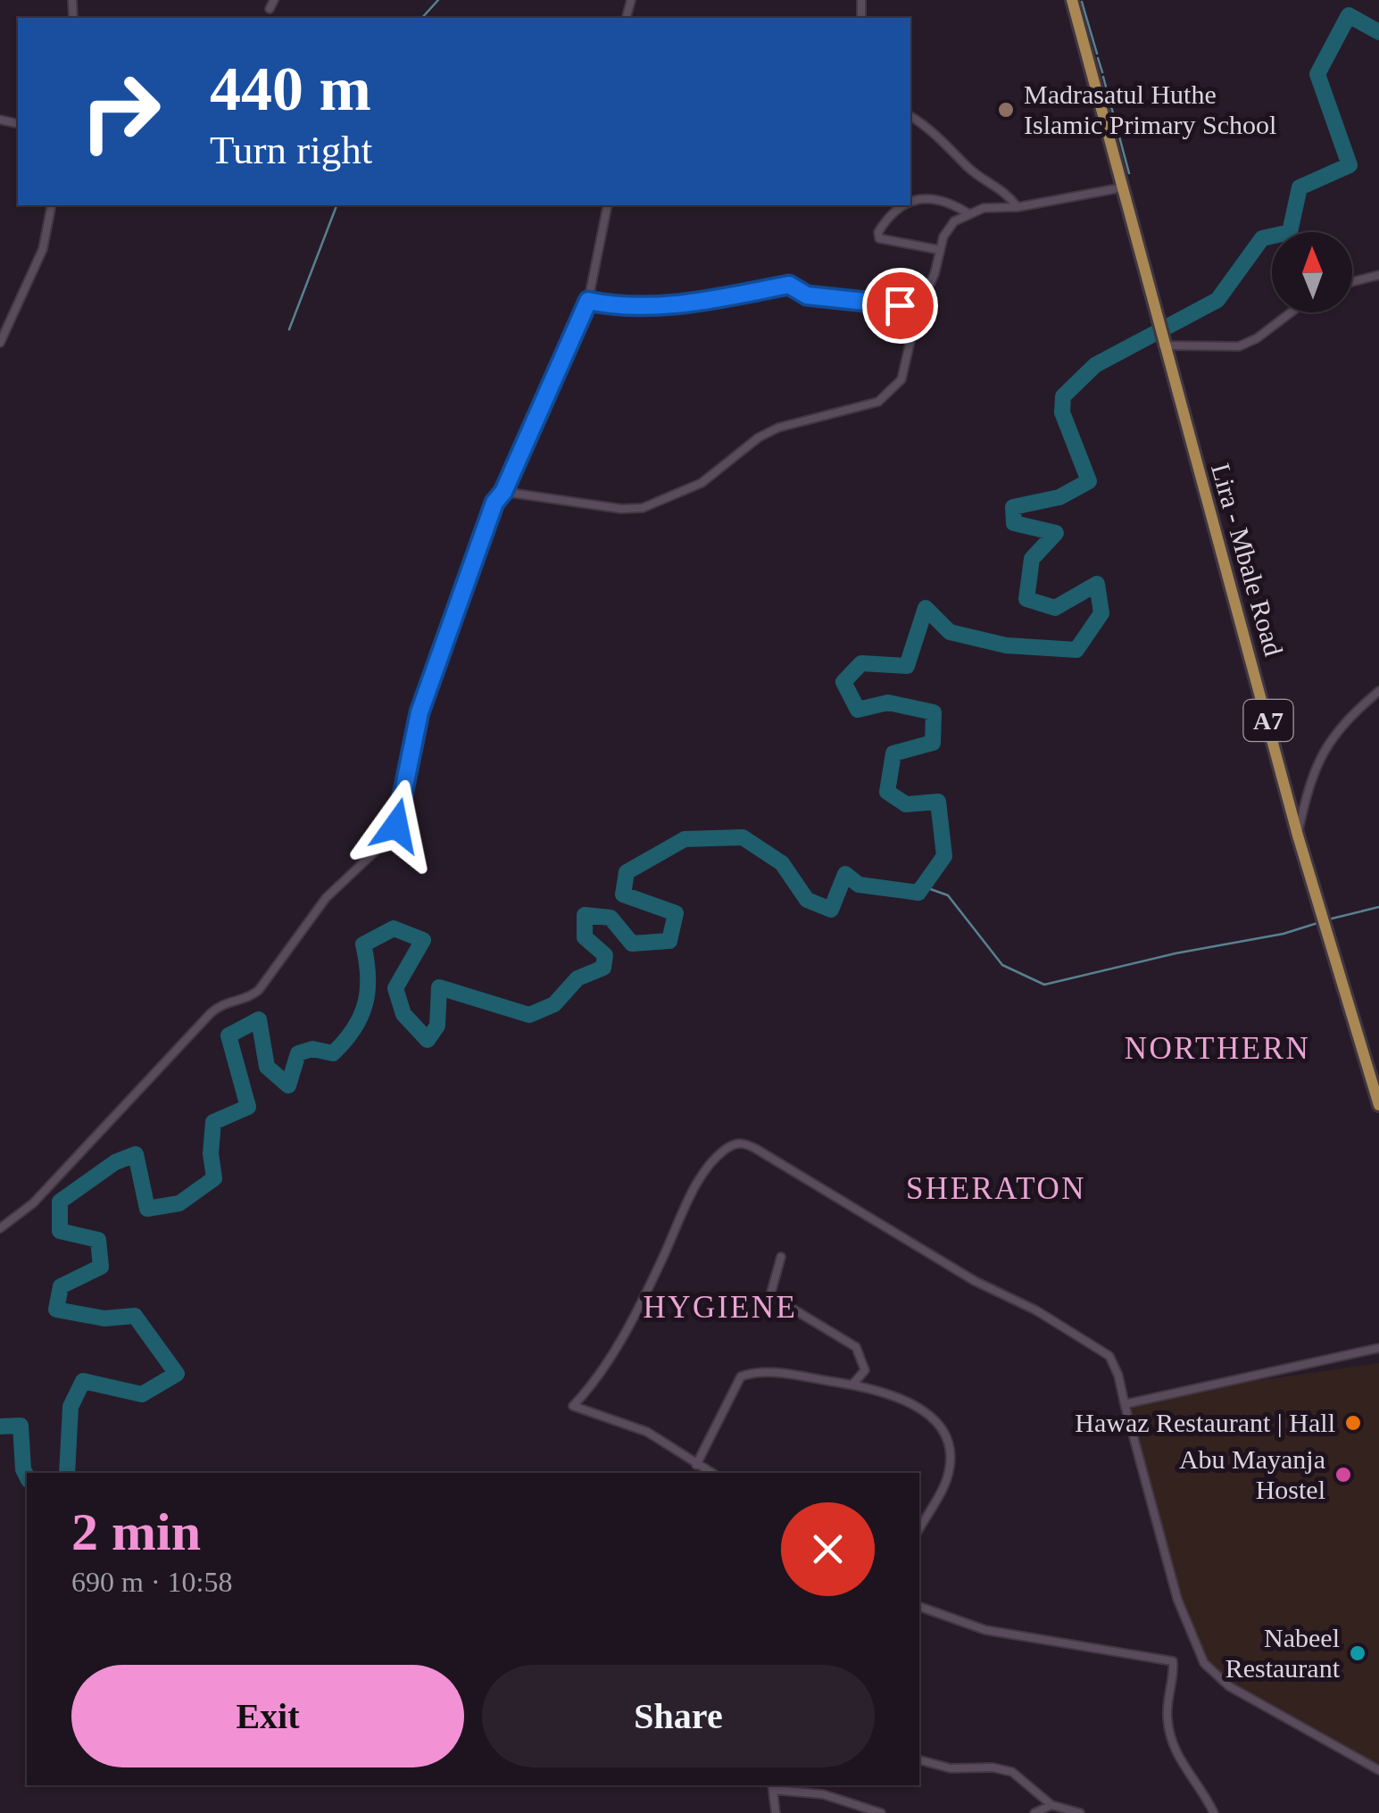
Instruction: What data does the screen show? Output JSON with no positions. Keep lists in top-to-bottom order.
{
  "streets": {
    "main road": ["Lira - Mbale Road", "A7"]
  },
  "crossings": [
    ["Lira - Mbale Road", "A7"]
  ],
  "districts": ["NORTHERN", "SHERATON", "HYGIENE"],
  "places": [
    "Madrasatul Huthe Islamic Primary School",
    "Hawaz Restaurant | Hall",
    "Abu Mayanja Hostel",
    "Nabeel Restaurant"
  ],
  "north": "top",
  "page": {
    "turn": ["440 m", "Turn right"],
    "heading": ["2 min", "690 m · 10:58"],
    "buttons": ["Exit", "Share"]
  }
}
